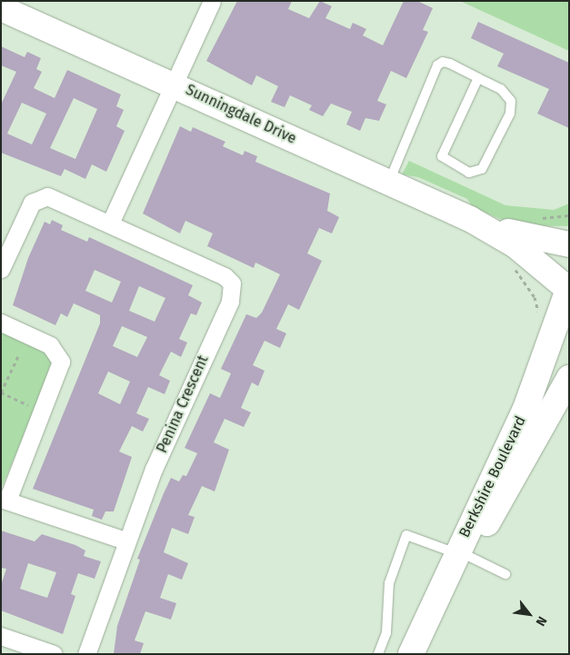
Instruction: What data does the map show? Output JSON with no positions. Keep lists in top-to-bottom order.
{
  "streets": {
    "street": ["Sunningdale Drive", "Penina Crescent", "Berkshire Boulevard"]
  },
  "crossings": [
    ["Sunningdale Drive", "Berkshire Boulevard"]
  ],
  "north": "bottom right"
}
